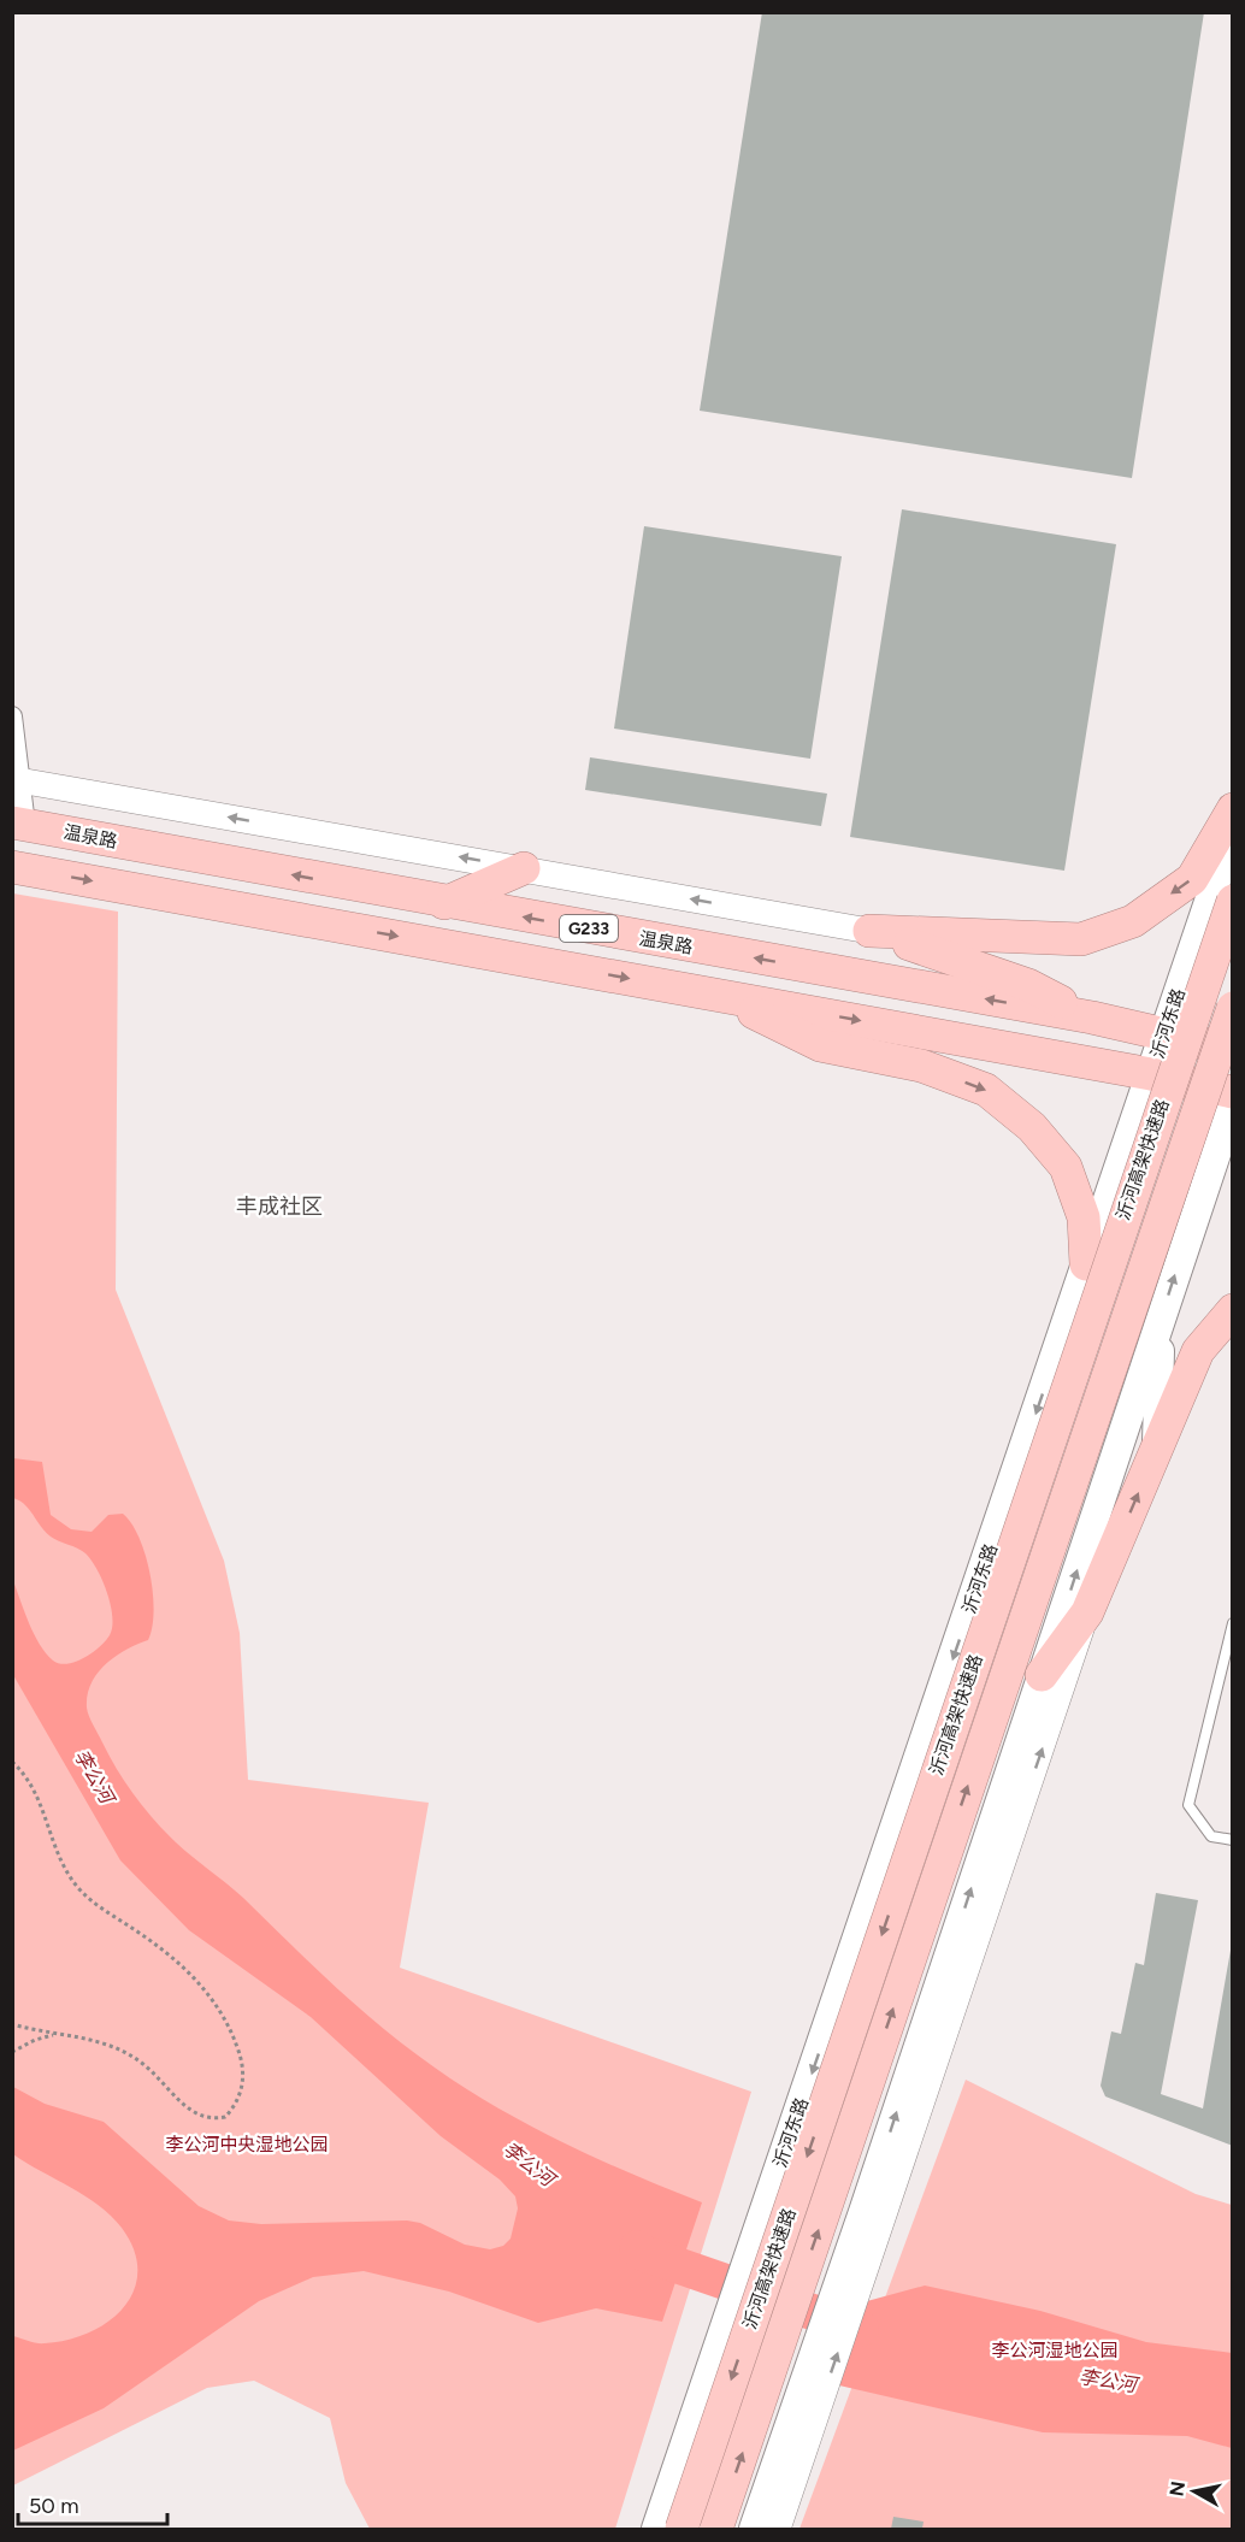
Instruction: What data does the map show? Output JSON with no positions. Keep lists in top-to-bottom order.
{
  "streets": {
    "highway": ["温泉路", "G233", "沂河高架快速路"],
    "main road": ["沂河东路"]
  },
  "crossings": [
    ["温泉路", "沂河东路"],
    ["G233", "沂河东路"],
    ["沂河东路", "沂河高架快速路"]
  ],
  "districts": ["丰成社区"],
  "water": ["李公河"],
  "parks": ["李公河中央湿地公园", "李公河湿地公园"],
  "scale_bar": "50 m",
  "north": "left"
}
